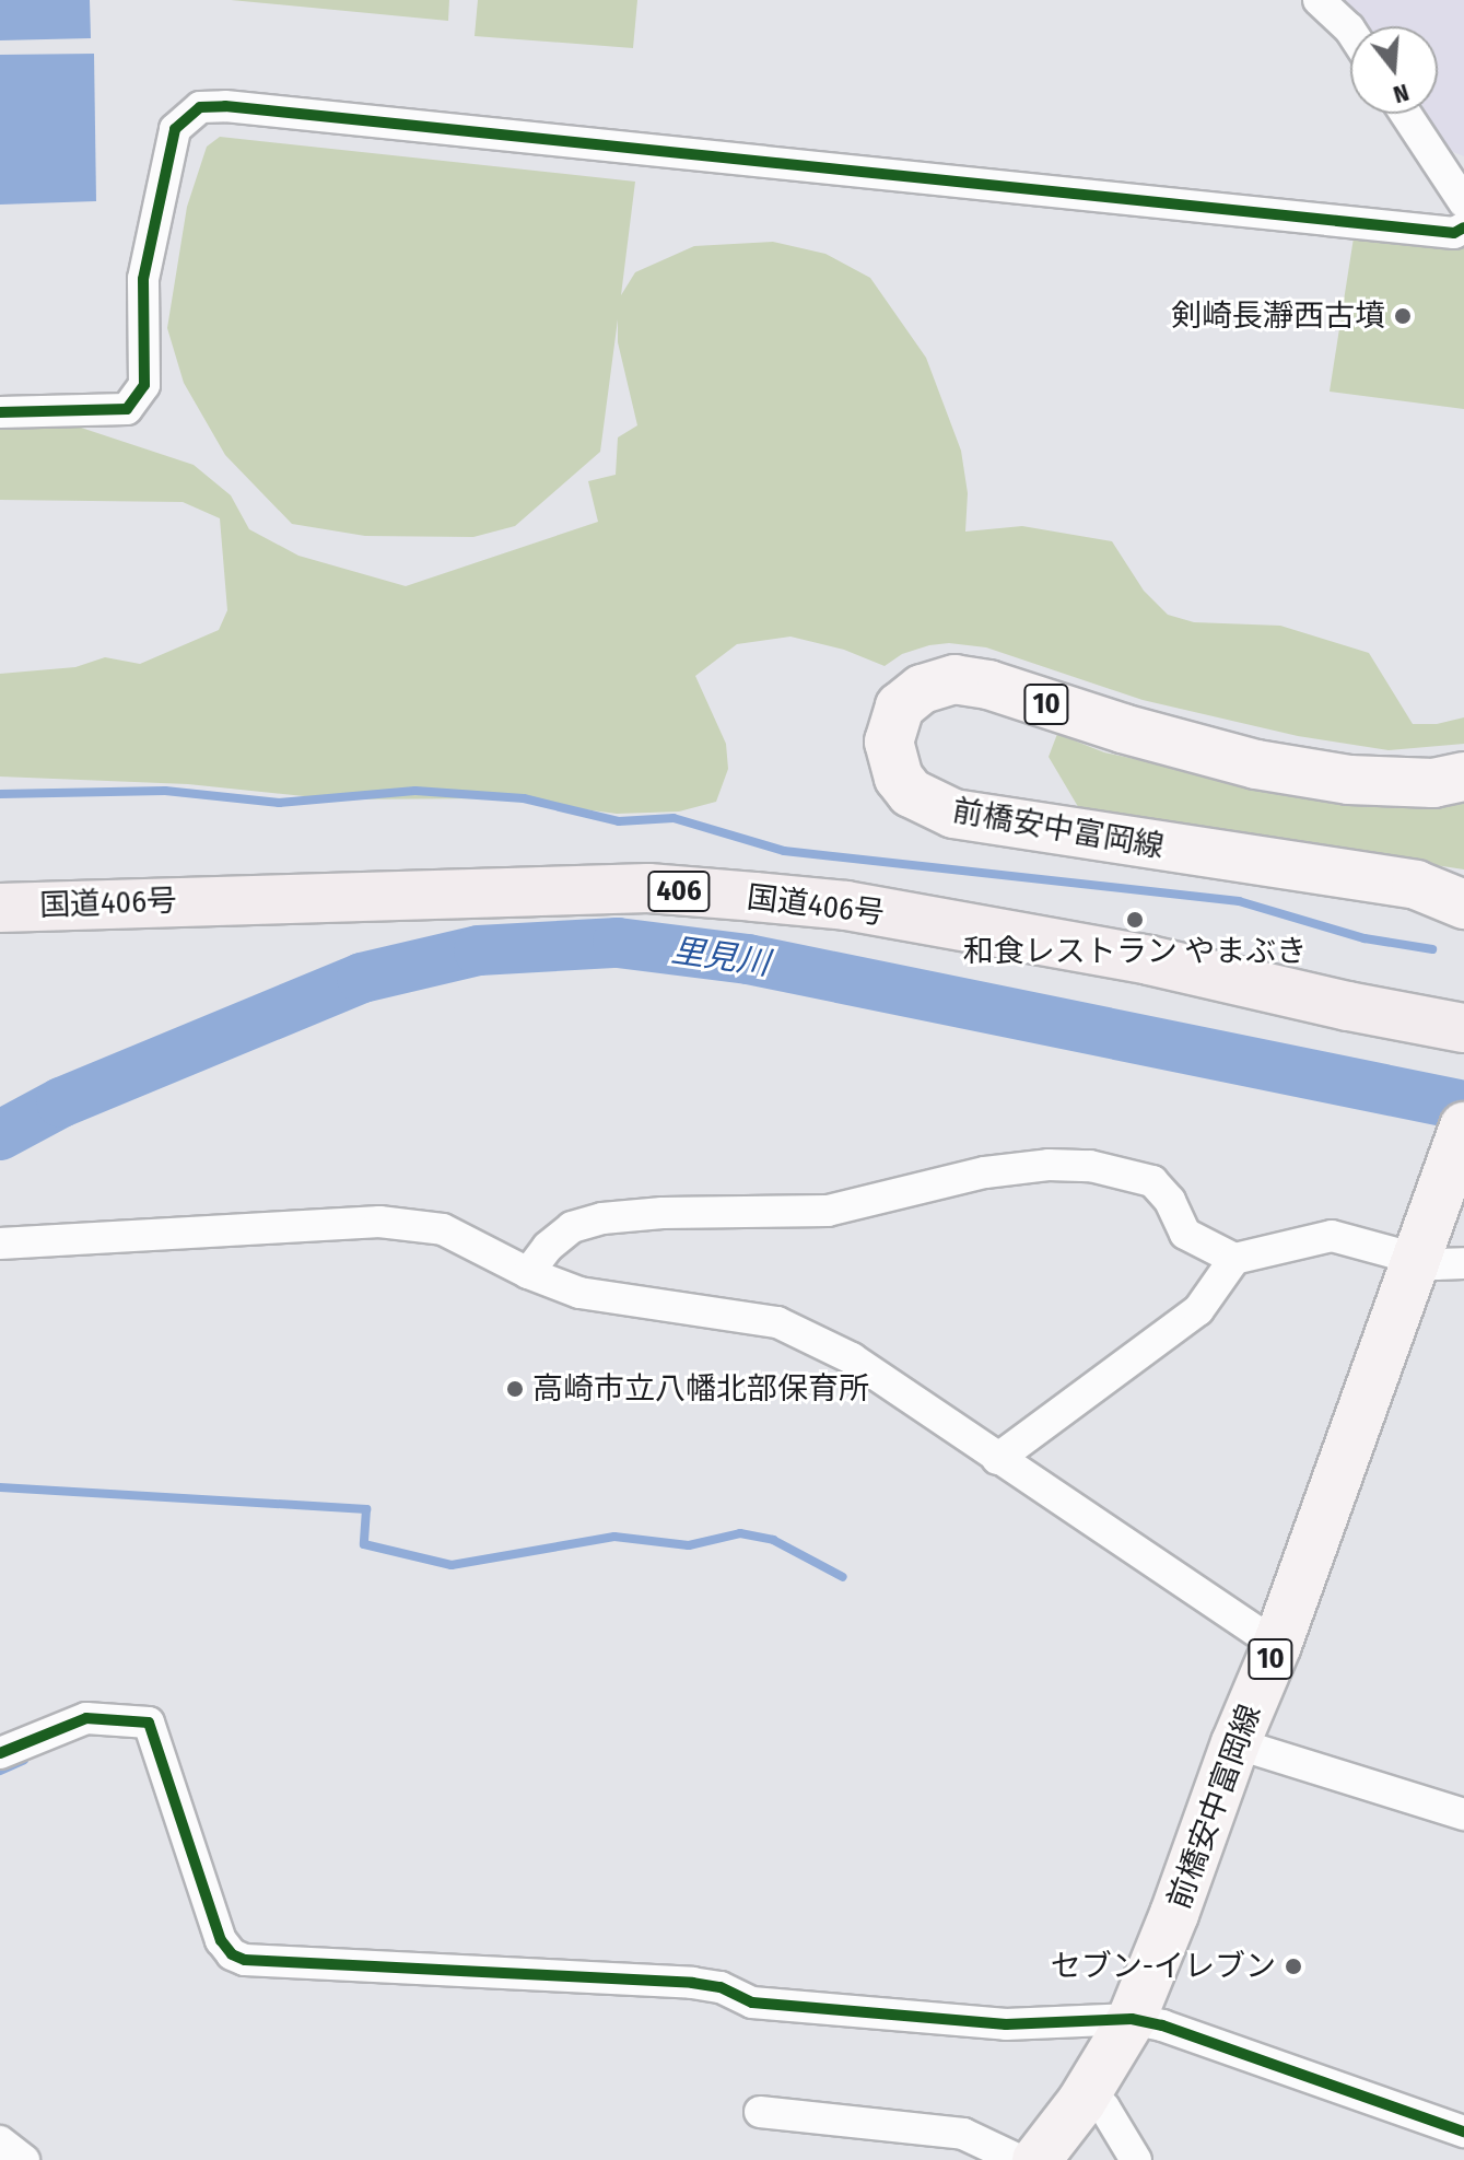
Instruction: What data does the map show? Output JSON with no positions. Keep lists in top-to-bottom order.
{
  "streets": {
    "highway": ["406", "国道406号"],
    "main road": ["10", "前橋安中富岡線"]
  },
  "water": ["里見川"],
  "places": [
    "剣崎長瀞西古墳",
    "和食レストラン やまぶき",
    "高崎市立八幡北部保育所",
    "セブン-イレブン"
  ],
  "north": "bottom"
}
